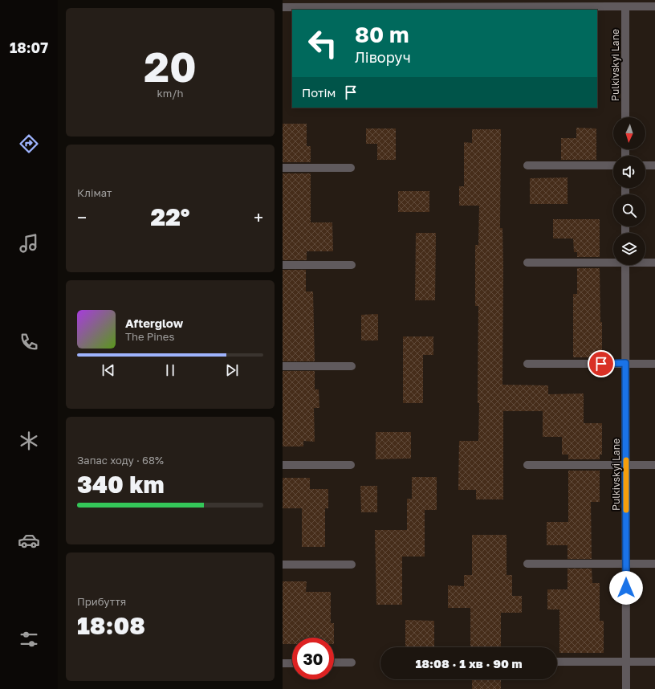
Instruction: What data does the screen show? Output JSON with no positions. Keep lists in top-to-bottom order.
{
  "streets": {
    "street": ["Pulkivskyi Lane"]
  },
  "north": "bottom",
  "page": {
    "tabs": "18:07",
    "tile": [
      ["20", "km/h"],
      "Клімат",
      ["Запас ходу · 68%", "340 km"],
      ["Прибуття", "18:08"]
    ],
    "turn": ["80 m", "Ліворуч"],
    "then": "Потім",
    "heat": ["−", "22°", "+"],
    "song": ["Afterglow", "The Pines"],
    "limit": "30",
    "trip": "18:08 · 1 хв · 90 m"
  }
}
